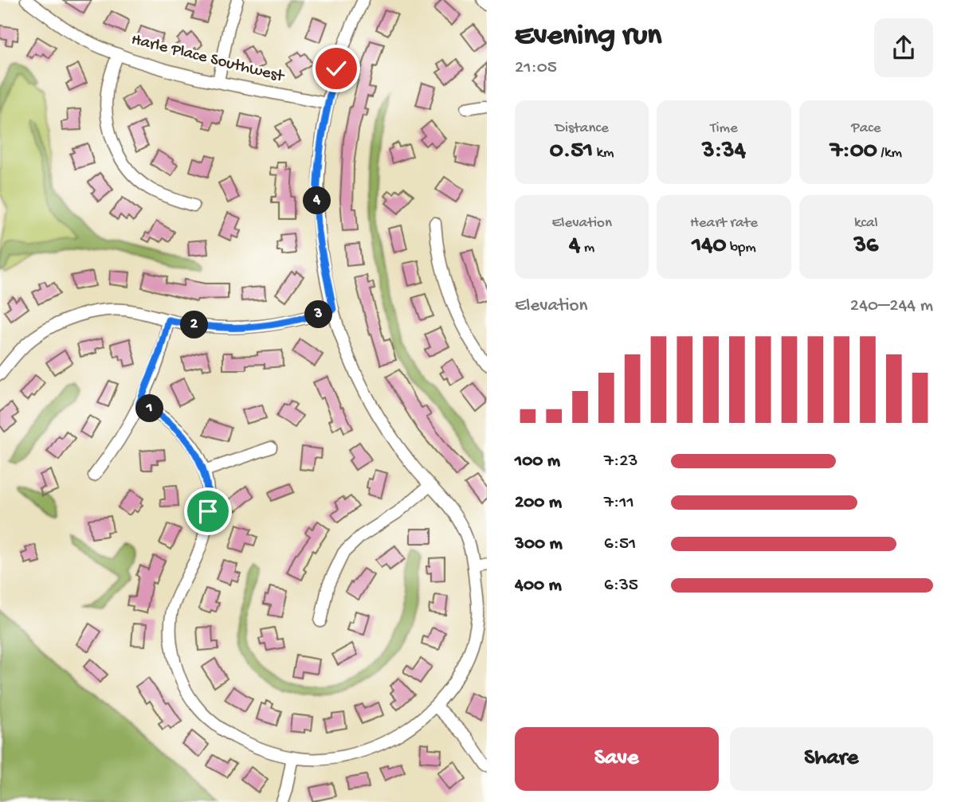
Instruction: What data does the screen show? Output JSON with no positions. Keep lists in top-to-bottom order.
{
  "streets": {
    "street": ["Harle Place Southwest"]
  },
  "page": {
    "heading": ["Evening run", "21:05"],
    "stats": [
      ["Distance", "0.51 km"],
      ["Time", "3:34"],
      ["Pace", "7:00 /km"],
      ["Elevation", "4 m"],
      ["Heart rate", "140 bpm"],
      ["kcal", "36"]
    ],
    "pins": [
      "4",
      "3",
      "2",
      "1"
    ],
    "chart": ["Elevation", "240–244 m"],
    "list": [
      {
        "name": "100 m",
        "note": "7:23"
      },
      {
        "name": "200 m",
        "note": "7:11"
      },
      {
        "name": "300 m",
        "note": "6:51"
      },
      {
        "name": "400 m",
        "note": "6:35"
      }
    ],
    "buttons": ["Save", "Share"]
  }
}
